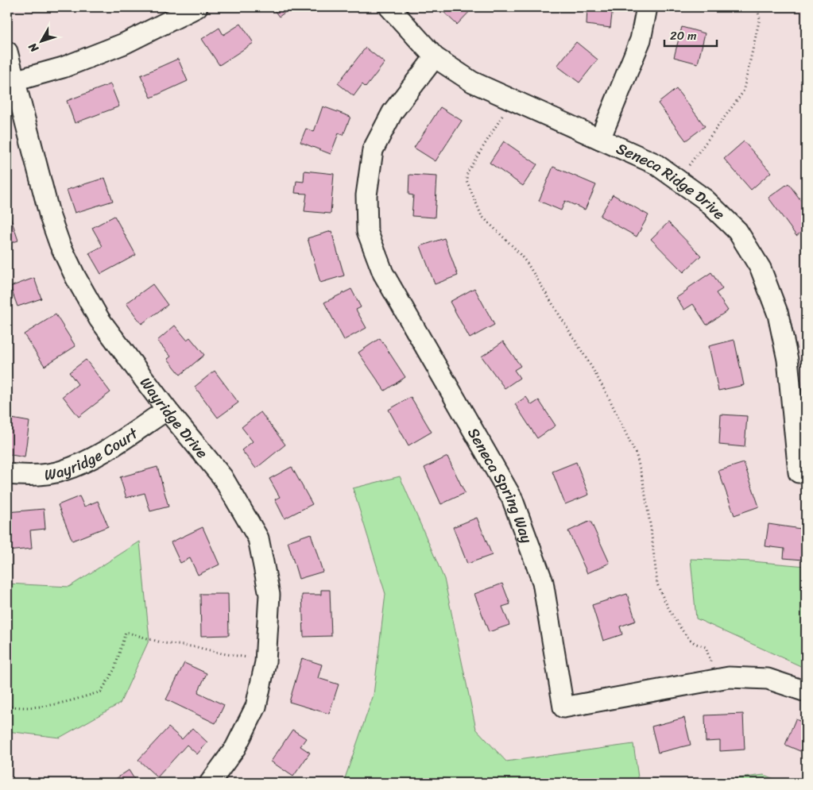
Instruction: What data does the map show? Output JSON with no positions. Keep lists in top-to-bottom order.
{
  "streets": {
    "street": [
      "Seneca Ridge Drive",
      "Wayridge Drive",
      "Wayridge Court",
      "Seneca Spring Way"
    ]
  },
  "crossings": [
    ["Seneca Ridge Drive", "Seneca Spring Way"],
    ["Wayridge Drive", "Wayridge Court"]
  ],
  "scale_bar": "20 m",
  "north": "bottom left"
}
